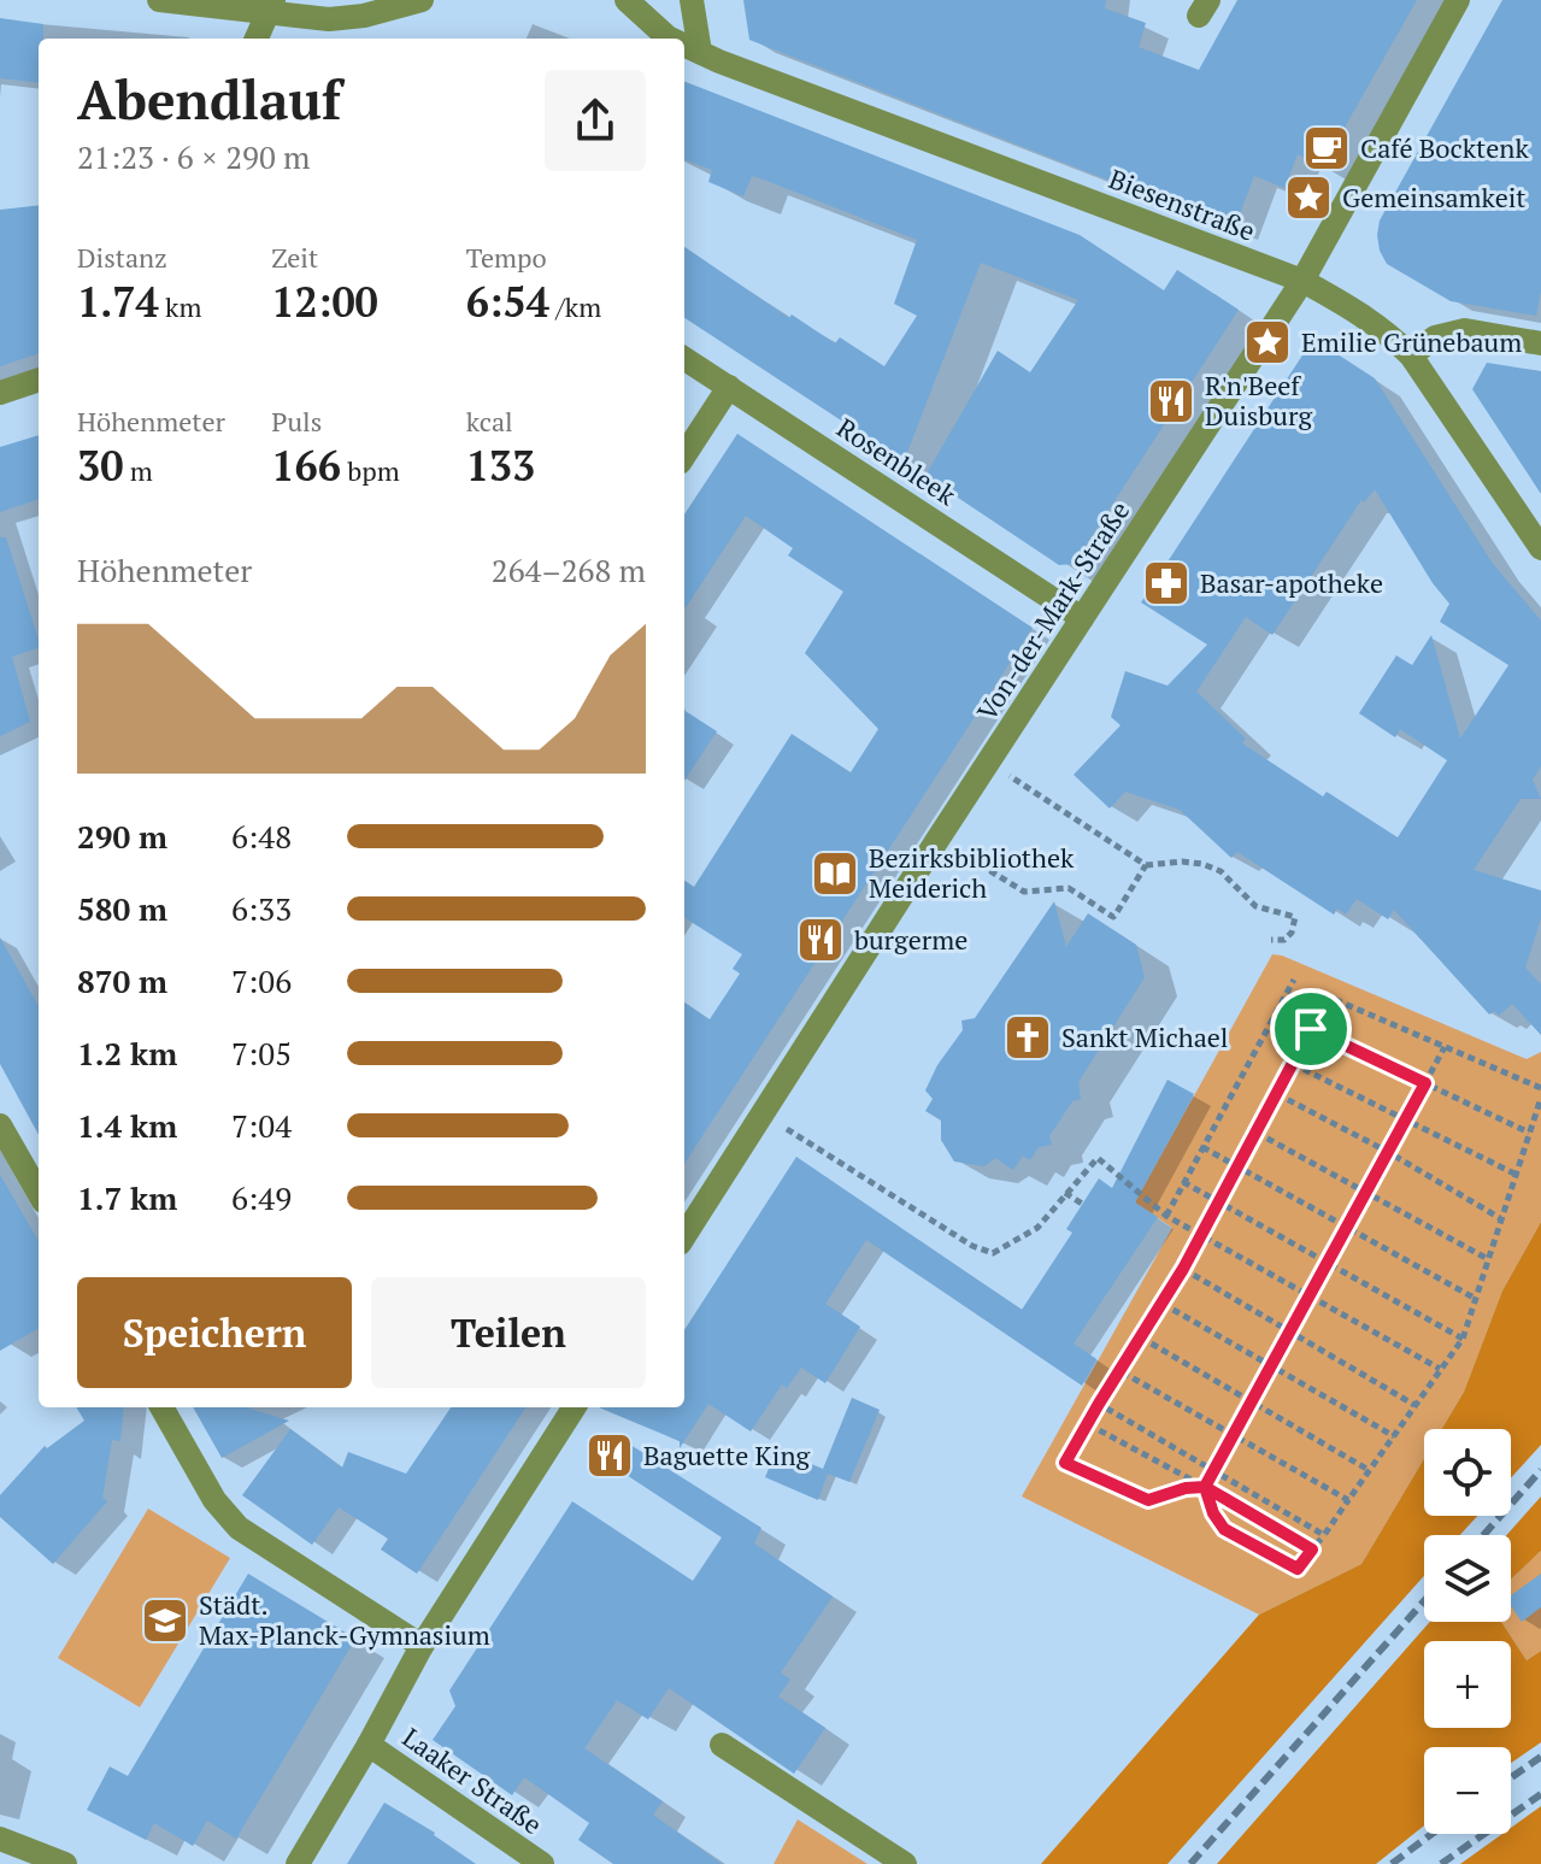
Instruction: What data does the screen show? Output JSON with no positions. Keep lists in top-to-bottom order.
{
  "streets": {
    "street": [
      "Biesenstraße",
      "Rosenbleek",
      "Von-der-Mark-Straße",
      "Laaker Straße"
    ]
  },
  "crossings": [
    ["Biesenstraße", "Von-der-Mark-Straße"],
    ["Rosenbleek", "Von-der-Mark-Straße"]
  ],
  "places": {
    "cafe": ["Café Bocktenk"],
    "place": ["Gemeinsamkeit", "Emilie Grünebaum"],
    "restaurant": ["R'n'Beef Duisburg", "burgerme", "Baguette King"],
    "pharmacy": ["Basar-apotheke"],
    "library": ["Bezirksbibliothek Meiderich"],
    "church": ["Sankt Michael"],
    "school or university": ["Städt. Max-Planck-Gymnasium"]
  },
  "page": {
    "heading": ["Abendlauf", "21:23 · 6 × 290 m"],
    "stats": [
      ["Distanz", "1.74 km"],
      ["Zeit", "12:00"],
      ["Tempo", "6:54 /km"],
      ["Höhenmeter", "30 m"],
      ["Puls", "166 bpm"],
      ["kcal", "133"]
    ],
    "chart": ["Höhenmeter", "264–268 m"],
    "list": [
      {
        "name": "290 m",
        "note": "6:48"
      },
      {
        "name": "580 m",
        "note": "6:33"
      },
      {
        "name": "870 m",
        "note": "7:06"
      },
      {
        "name": "1.2 km",
        "note": "7:05"
      },
      {
        "name": "1.4 km",
        "note": "7:04"
      },
      {
        "name": "1.7 km",
        "note": "6:49"
      }
    ],
    "buttons": ["Speichern", "Teilen"],
    "map_buttons": ["+", "−"]
  }
}
